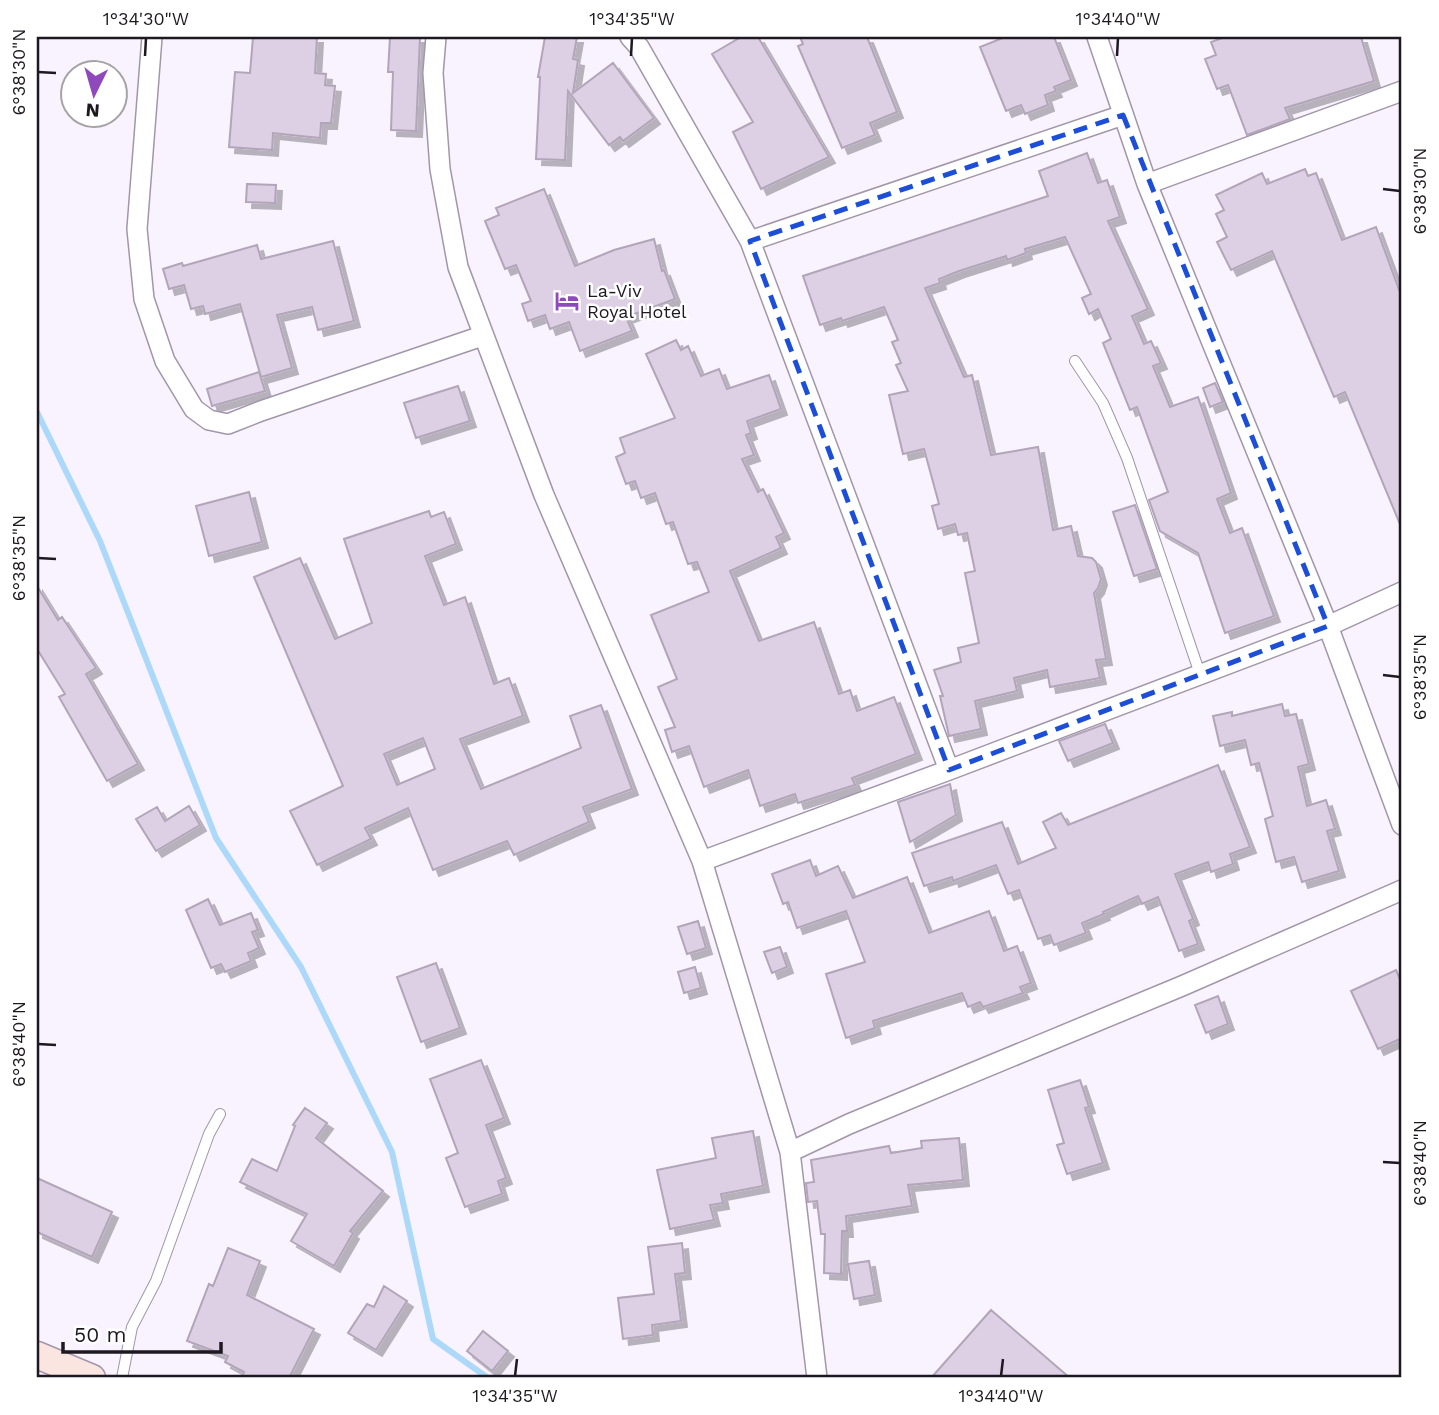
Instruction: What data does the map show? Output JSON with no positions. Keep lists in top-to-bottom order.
{
  "places": {
    "hotel": ["La-Viv Royal Hotel"]
  },
  "scale_bar": "50 m",
  "north": "bottom",
  "coordinates": [
    "1°34'30\"W",
    "1°34'35\"W",
    "1°34'40\"W",
    "6°38'30\"N",
    "6°38'35\"N",
    "6°38'40\"N"
  ]
}
